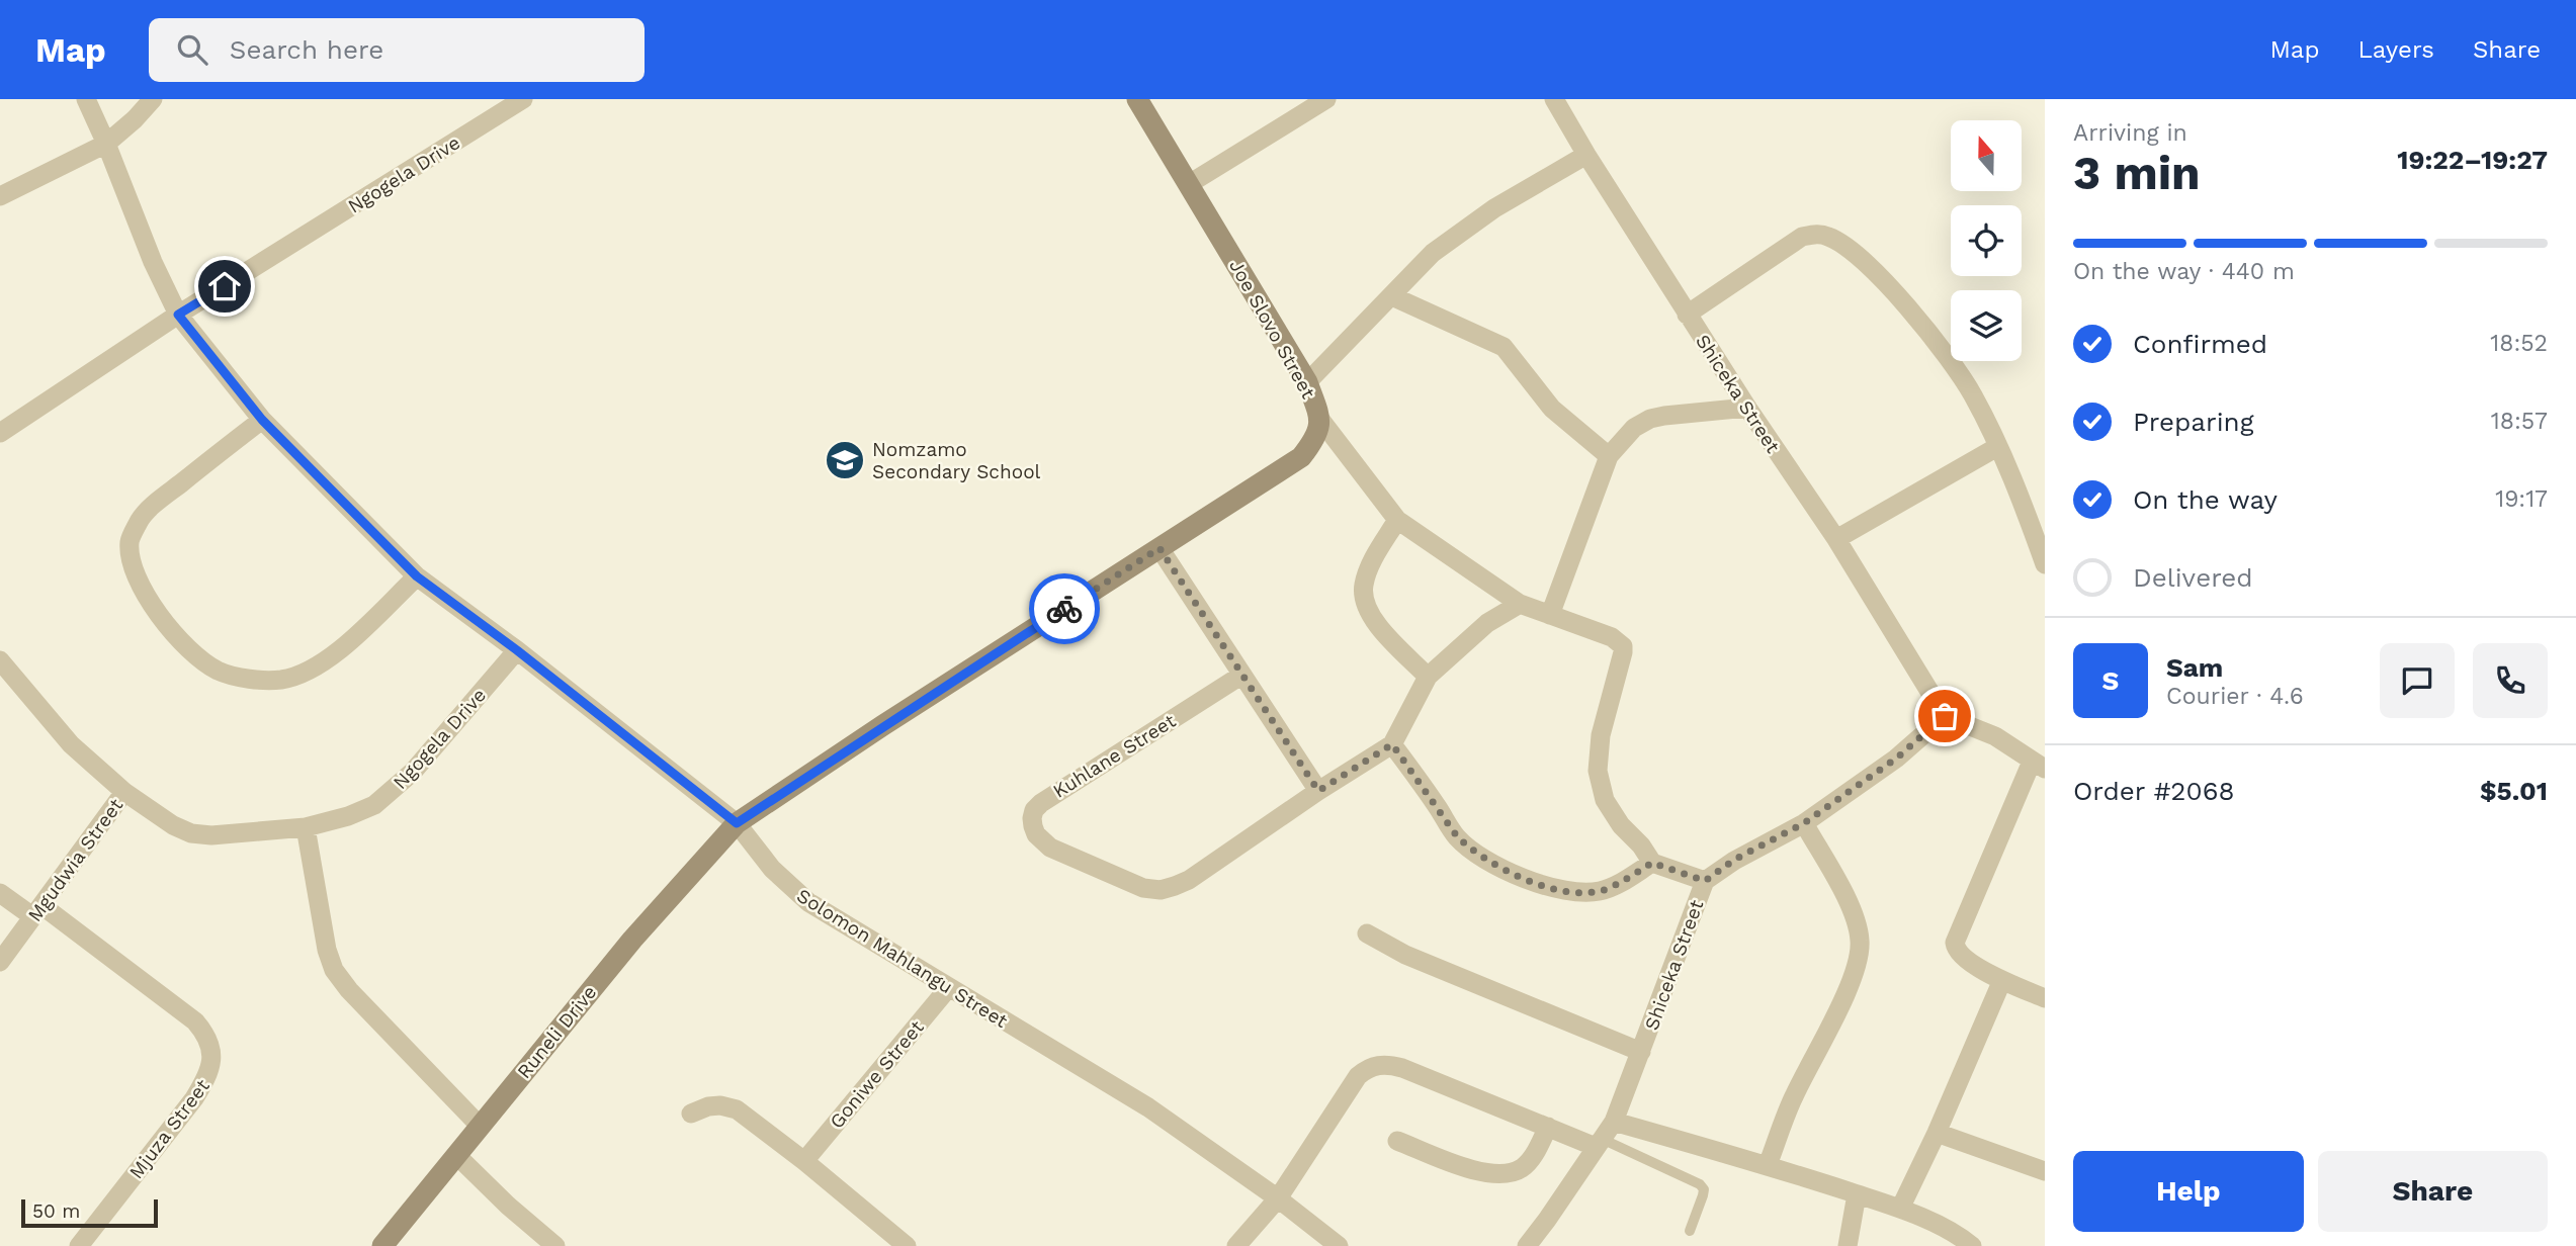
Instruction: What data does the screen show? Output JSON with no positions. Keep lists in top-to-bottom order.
{
  "streets": {
    "street": [
      "Ngogela Drive",
      "Joe Slovo Street",
      "Shiceka Street",
      "Kuhlane Street",
      "Mgudwia Street",
      "Solomon Mahlangu Street",
      "Runeli Drive",
      "Goniwe Street",
      "Mjuza Street"
    ]
  },
  "crossings": [
    ["Ngogela Drive", "Mgudwia Street"],
    ["Ngogela Drive", "Solomon Mahlangu Street"],
    ["Joe Slovo Street", "Solomon Mahlangu Street"],
    ["Joe Slovo Street", "Runeli Drive"],
    ["Mgudwia Street", "Mjuza Street"],
    ["Solomon Mahlangu Street", "Runeli Drive"],
    ["Solomon Mahlangu Street", "Goniwe Street"]
  ],
  "places": {
    "school or university": ["Nomzamo Secondary School"]
  },
  "scale_bar": "50 m",
  "north": "top",
  "page": {
    "header": "Map",
    "search": "Search here",
    "nav": ["Map", "Layers", "Share"],
    "heading": ["3 min", "Arriving in", "19:22–19:27"],
    "panel": [
      "Sam",
      "Courier · 4.6",
      "Order #2068",
      "$5.01"
    ],
    "bar": "On the way · 440 m",
    "list": [
      ["Confirmed", "18:52"],
      ["Preparing", "18:57"],
      ["On the way", "19:17"],
      "Delivered"
    ],
    "round": "S",
    "buttons": ["Help", "Share"],
    "scale": "50 m"
  }
}
